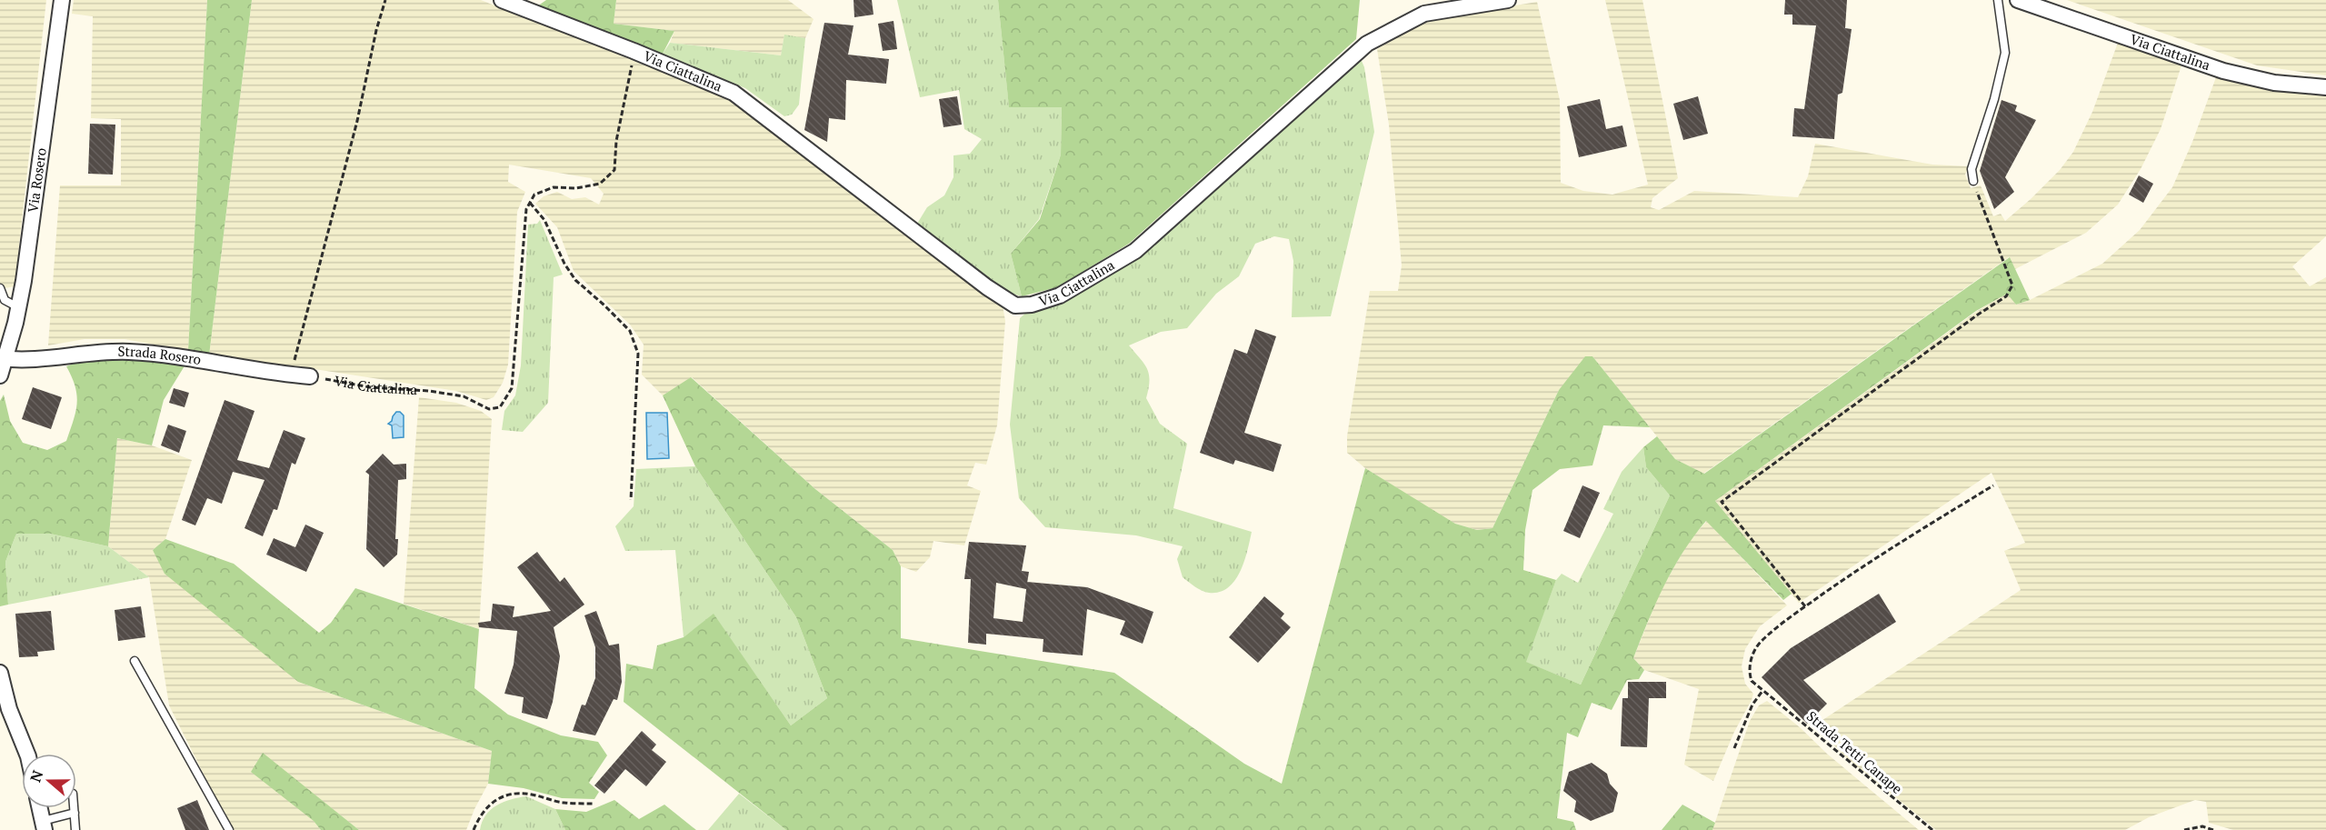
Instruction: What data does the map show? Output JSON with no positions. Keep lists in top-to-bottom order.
{
  "streets": {
    "street": ["Via Ciattalina", "Via Rosero", "Strada Rosero"],
    "path": ["Strada Tetti Canape"]
  },
  "crossings": [
    ["Via Ciattalina", "Strada Rosero"],
    ["Via Rosero", "Strada Rosero"]
  ],
  "north": "left"
}
